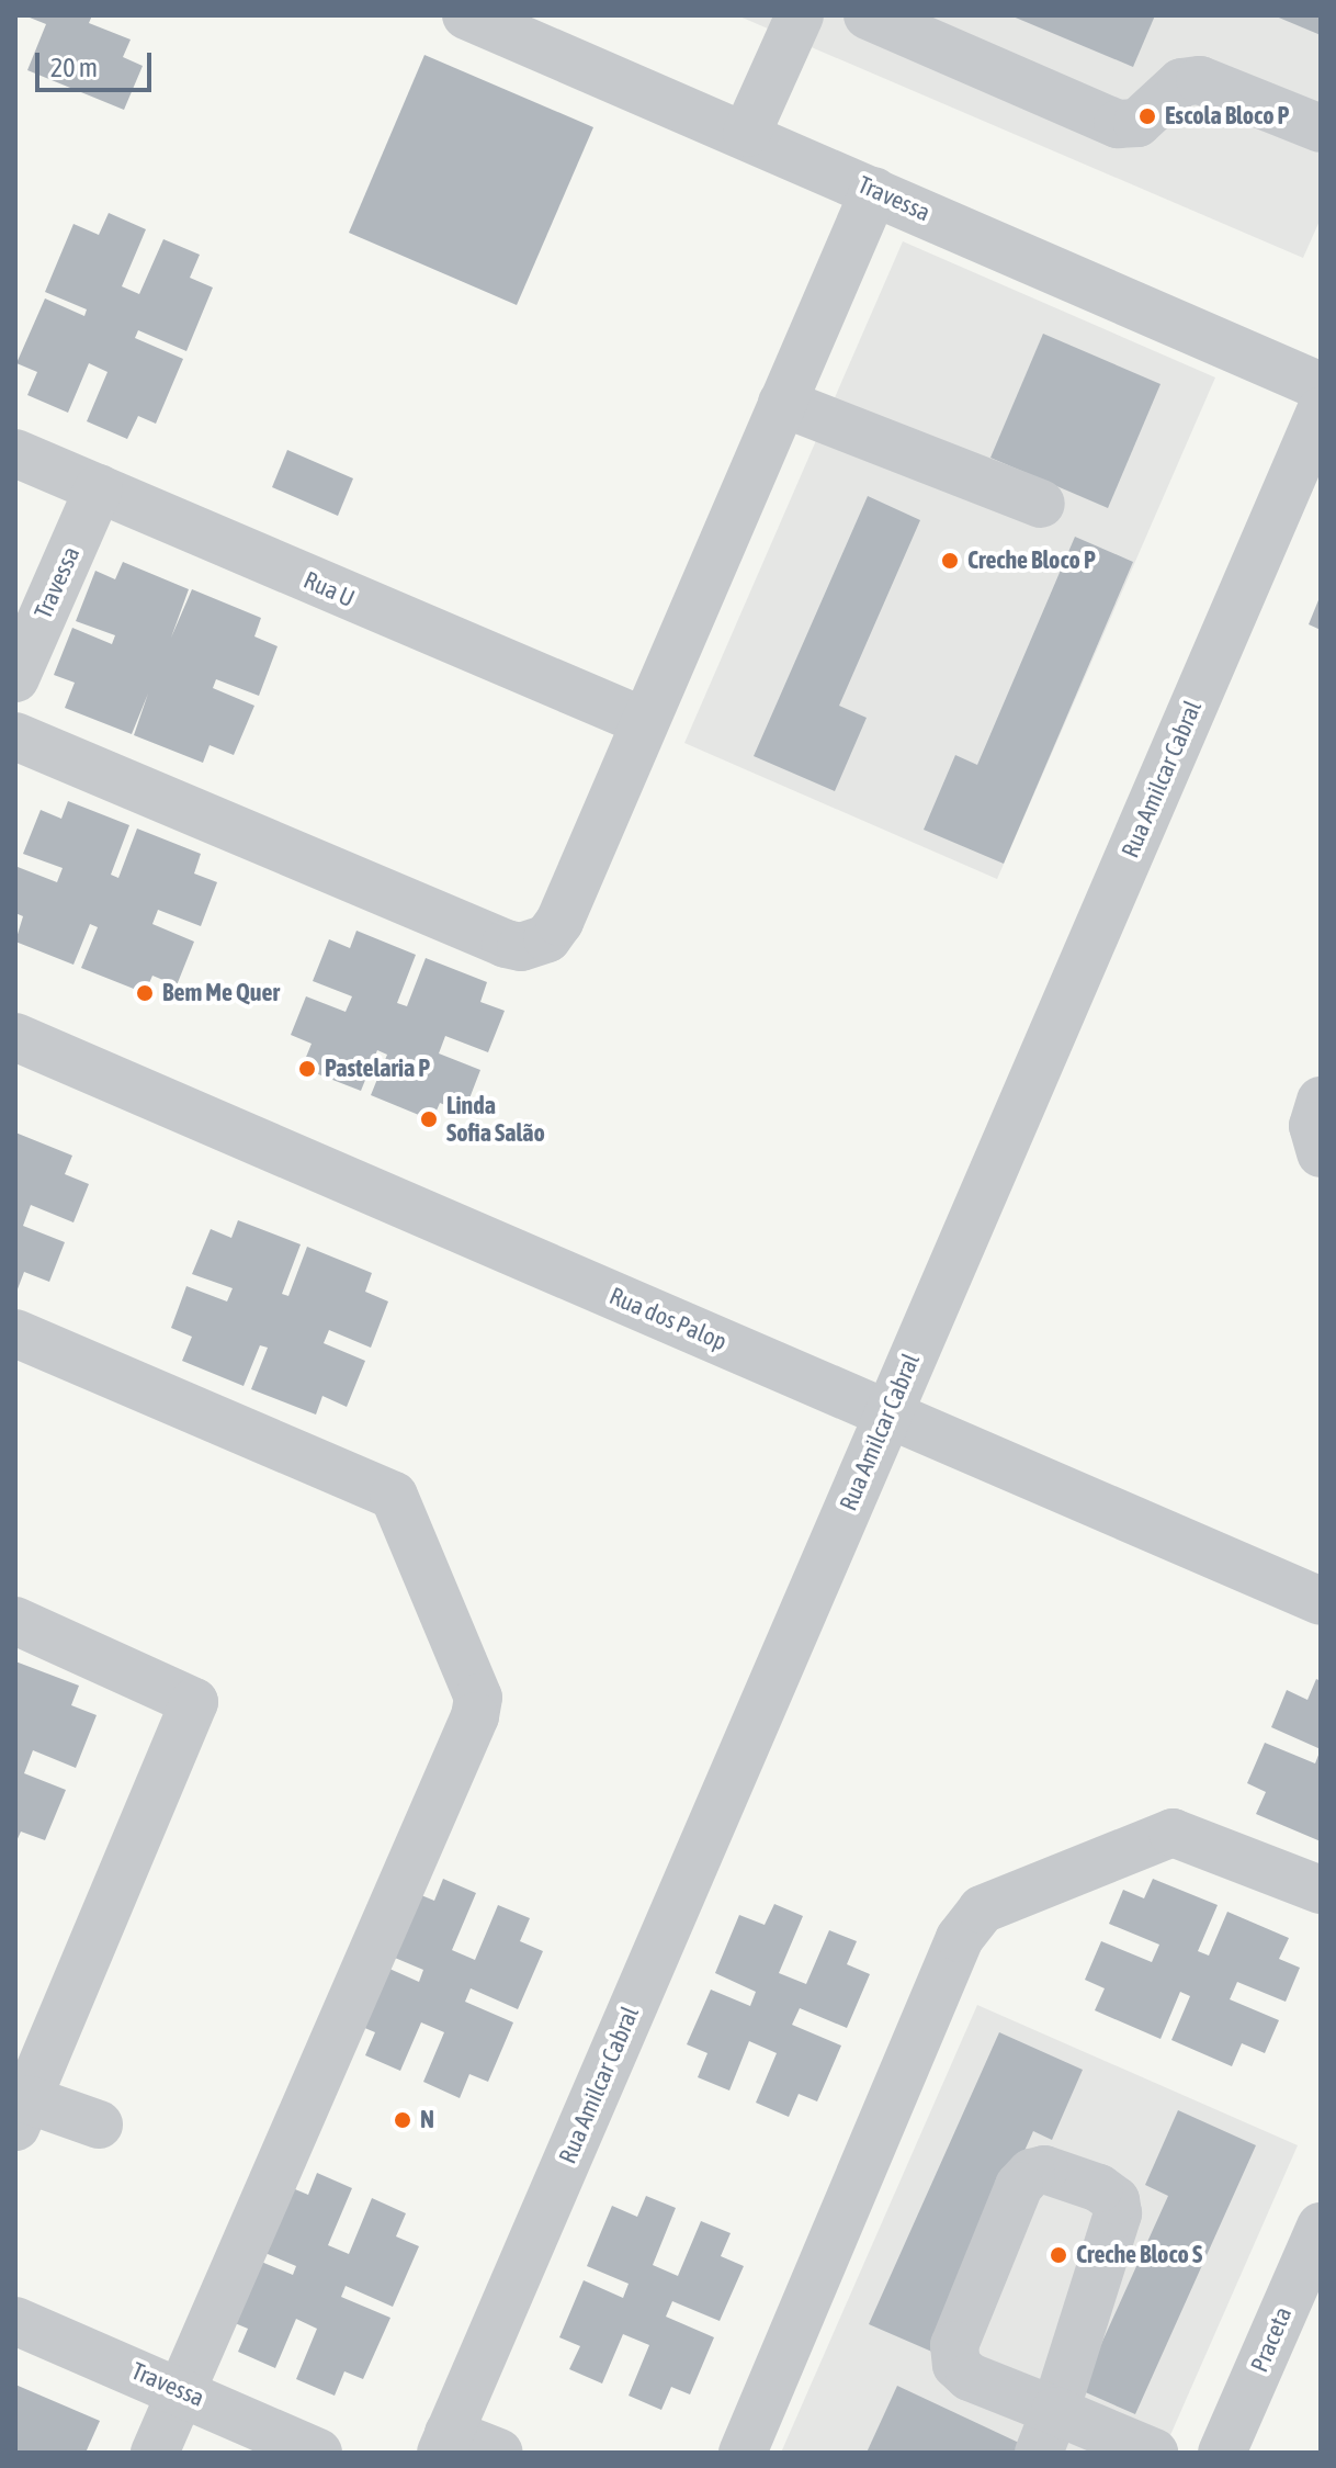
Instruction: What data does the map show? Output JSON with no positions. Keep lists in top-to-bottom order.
{
  "streets": {
    "street": [
      "Travessa",
      "Rua U",
      "Rua Amilcar Cabral",
      "Rua dos Palop",
      "Praceta"
    ]
  },
  "crossings": [
    ["Travessa", "Rua U"],
    ["Rua Amilcar Cabral", "Rua dos Palop"]
  ],
  "places": [
    "Escola Bloco P",
    "Creche Bloco P",
    "Bem Me Quer",
    "Pastelaria P",
    "Linda Sofia Salão",
    "N",
    "Creche Bloco S"
  ],
  "scale_bar": "20 m"
}
